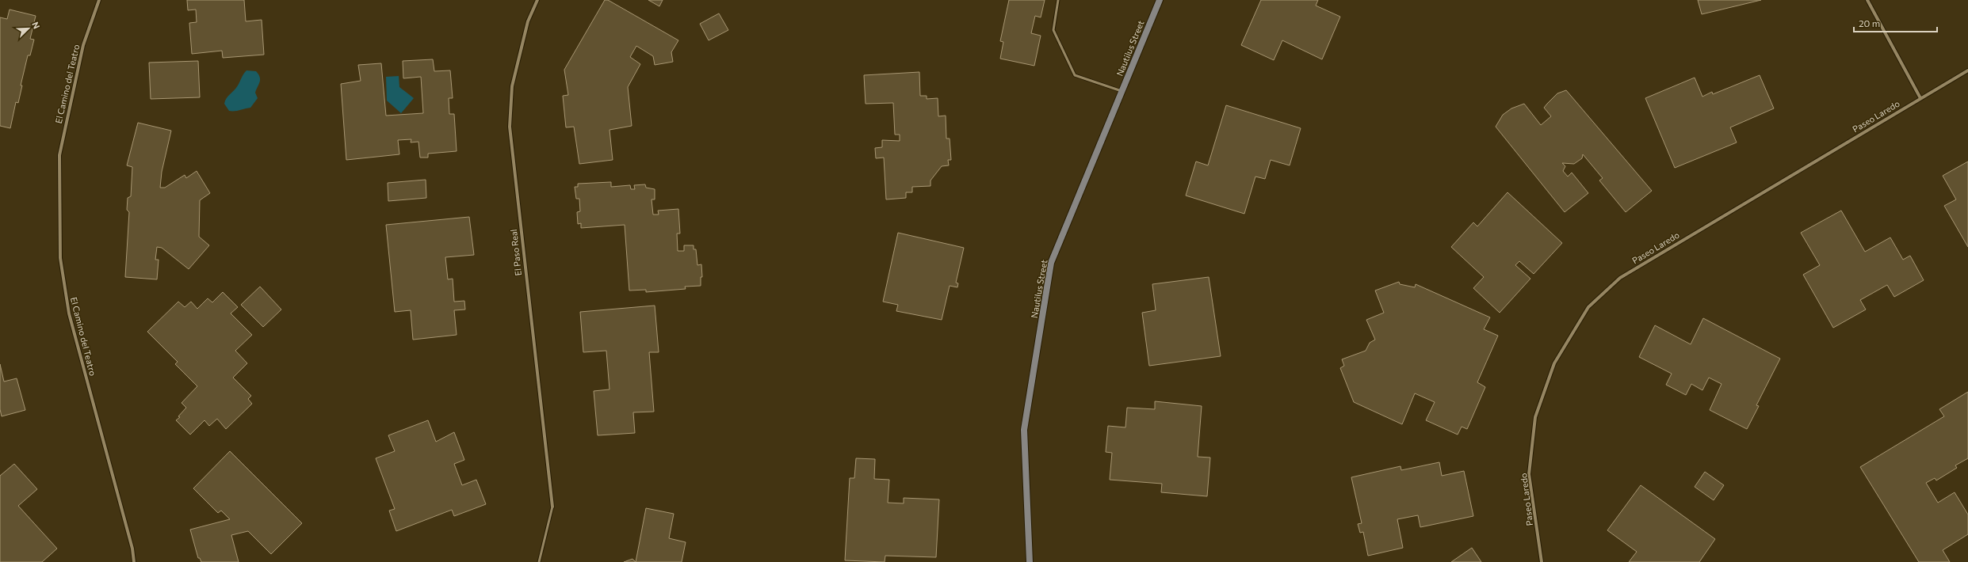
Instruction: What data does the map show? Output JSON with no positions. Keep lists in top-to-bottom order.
{
  "streets": {
    "main road": ["Nautilus Street"],
    "street": ["El Camino del Teatro", "Paseo Laredo", "El Paso Real"]
  },
  "scale_bar": "20 m",
  "north": "top right"
}
